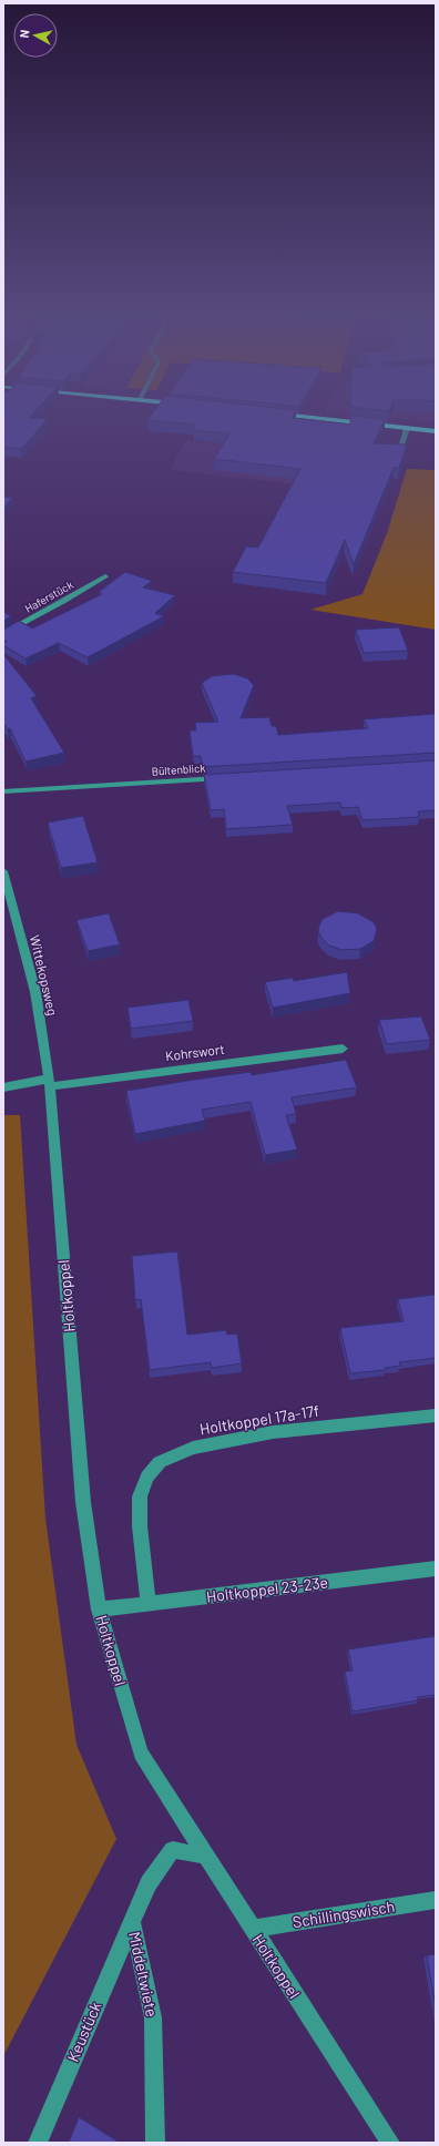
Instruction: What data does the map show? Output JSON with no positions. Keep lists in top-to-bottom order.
{
  "streets": {
    "street": [
      "Haferstück",
      "Bültenblick",
      "Wittekopsweg",
      "Kohrswort",
      "Holtkoppel",
      "Holtkoppel 17a-17f",
      "Holtkoppel 23-23e",
      "Schillingswisch",
      "Middeltwiete",
      "Keustück"
    ]
  },
  "crossings": [
    ["Wittekopsweg", "Kohrswort"],
    ["Wittekopsweg", "Holtkoppel"],
    ["Kohrswort", "Holtkoppel"],
    ["Holtkoppel", "Holtkoppel 23-23e"],
    ["Holtkoppel", "Schillingswisch"],
    ["Holtkoppel", "Middeltwiete"],
    ["Holtkoppel 17a-17f", "Holtkoppel 23-23e"],
    ["Middeltwiete", "Keustück"]
  ],
  "north": "left"
}
